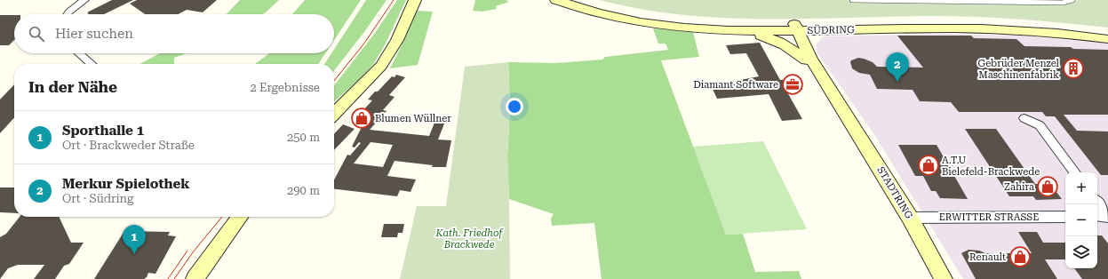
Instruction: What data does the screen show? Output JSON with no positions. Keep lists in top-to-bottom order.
{
  "streets": {
    "main road": ["SÜDRING", "STADTRING"],
    "street": ["ERWITTER STRASSE"]
  },
  "crossings": [
    ["SÜDRING", "STADTRING"],
    ["STADTRING", "ERWITTER STRASSE"]
  ],
  "parks": ["Kath. Friedhof Brackwede"],
  "places": {
    "building": ["Gebrüder Menzel Maschinenfabrik"],
    "office": ["Diamant Software"],
    "shop": [
      "Blumen Wüllner",
      "A.T.U Bielefeld-Brackwede",
      "Zahira",
      "Renault"
    ]
  },
  "page": {
    "search": "Hier suchen",
    "pins": ["2", "1"],
    "heading": ["In der Nähe", "2 Ergebnisse"],
    "list": [
      {
        "mark": "1",
        "name": "Sporthalle 1",
        "note": "Ort · Brackweder Straße",
        "value": "250 m"
      },
      {
        "mark": "2",
        "name": "Merkur Spielothek",
        "note": "Ort · Südring",
        "value": "290 m"
      }
    ],
    "map_buttons": ["+", "−"]
  }
}
